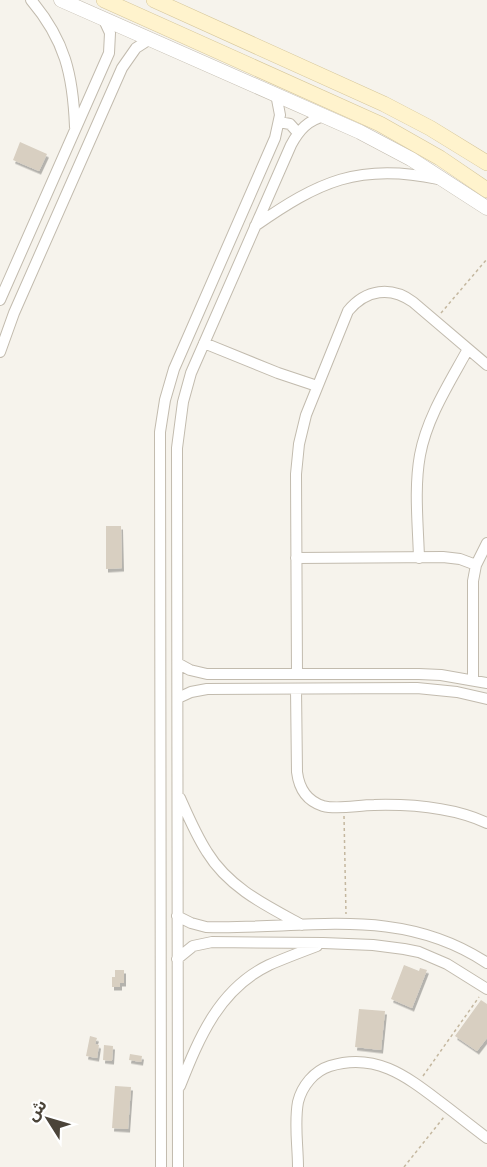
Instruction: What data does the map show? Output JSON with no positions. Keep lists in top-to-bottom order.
{
  "north": "top left"
}
